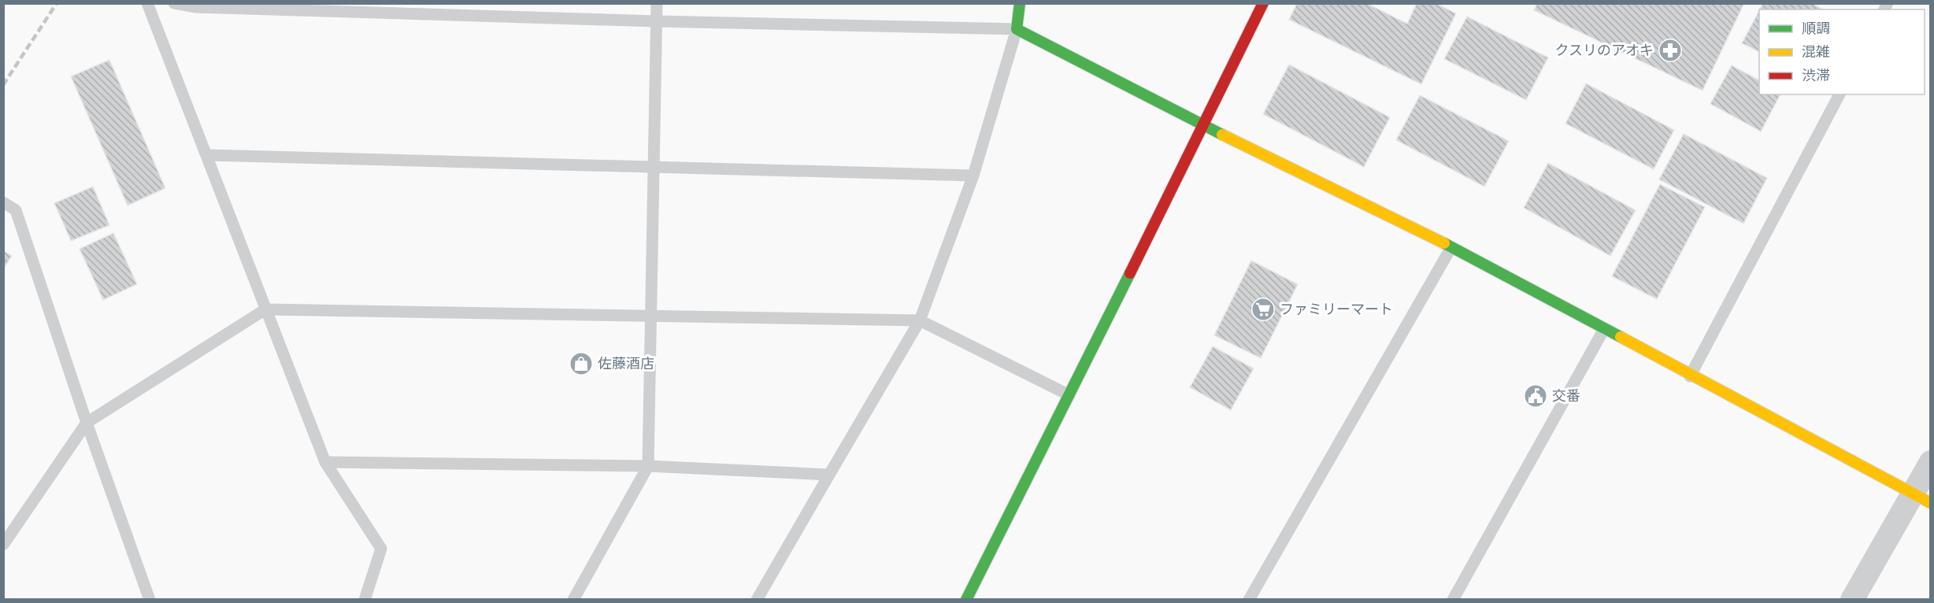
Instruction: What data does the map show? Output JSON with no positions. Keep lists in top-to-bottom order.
{
  "places": {
    "pharmacy": ["クスリのアオキ"],
    "supermarket": ["ファミリーマート"],
    "shop": ["佐藤酒店"],
    "public building": ["交番"]
  },
  "legend": ["順調", "混雑", "渋滞"]
}
